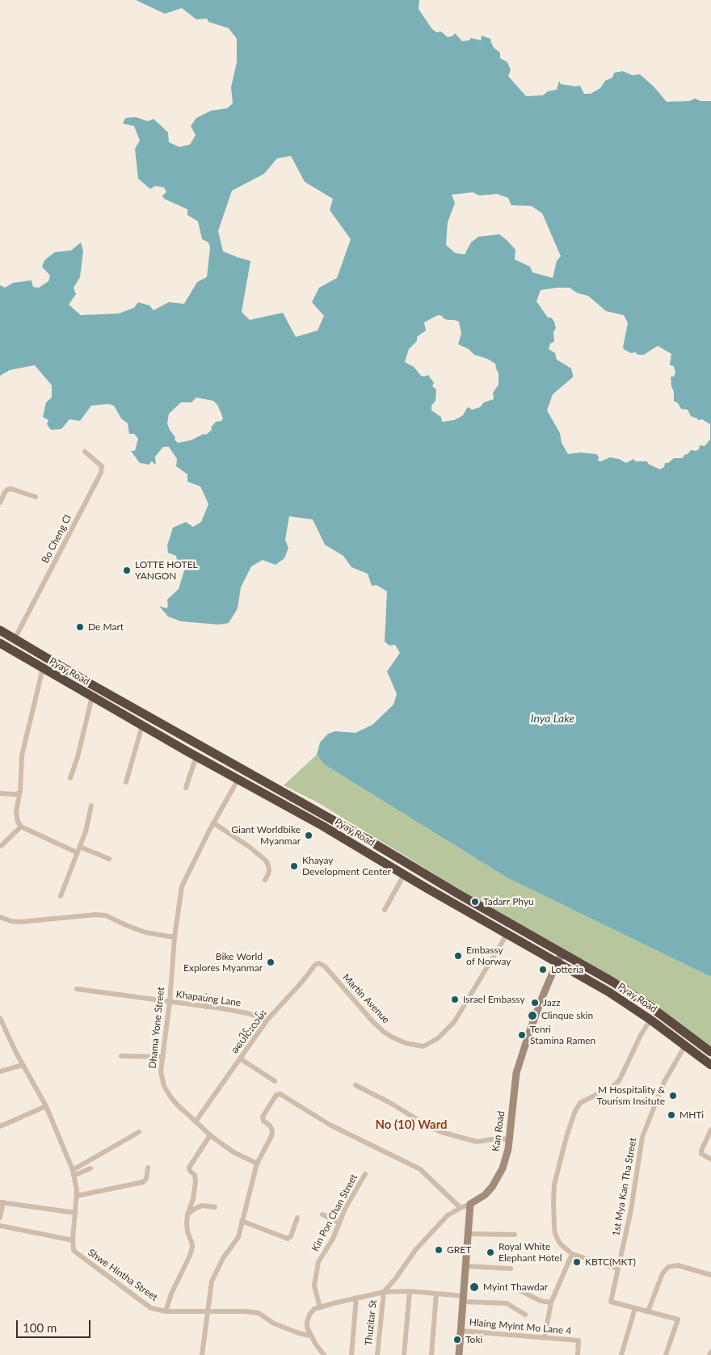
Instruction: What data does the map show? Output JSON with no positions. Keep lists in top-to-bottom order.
{
  "streets": {
    "highway": ["Pyay Road"],
    "main road": ["Kan Road"],
    "street": [
      "Bo Cheng Cl",
      "Khapaung Lane",
      "Martin Avenue",
      "Dhama Yone Street",
      "ခပေါင်းလမ်း",
      "1st Mya Kan Tha Street",
      "Kin Pon Chan Street",
      "Shwe Hintha Street",
      "Thuzitar St",
      "Hlaing Myint Mo Lane 4"
    ]
  },
  "crossings": [
    ["Bo Cheng Cl", "Pyay Road"],
    ["Pyay Road", "Martin Avenue"],
    ["Pyay Road", "Dhama Yone Street"],
    ["Pyay Road", "Kan Road"],
    ["Pyay Road", "1st Mya Kan Tha Street"],
    ["Khapaung Lane", "Martin Avenue"],
    ["Khapaung Lane", "Dhama Yone Street"],
    ["Khapaung Lane", "ခပေါင်းလမ်း"],
    ["Martin Avenue", "ခပေါင်းလမ်း"],
    ["Dhama Yone Street", "ခပေါင်းလမ်း"]
  ],
  "districts": ["No (10) Ward"],
  "water": ["Inya Lake"],
  "places": [
    "LOTTE HOTEL YANGON",
    "De Mart",
    "Giant Worldbike Myanmar",
    "Khayay Development Center",
    "Tadarr Phyu",
    "Embassy of Norway",
    "Bike World Explores Myanmar",
    "Lotteria",
    "Israel Embassy",
    "Jazz",
    "Clinque skin",
    "Tenri Stamina Ramen",
    "M Hospitality & Tourism Insitute",
    "MHTi",
    "GRET",
    "Royal White Elephant Hotel",
    "KBTC(MKT)",
    "Myint Thawdar",
    "Toki"
  ],
  "scale_bar": "100 m"
}
